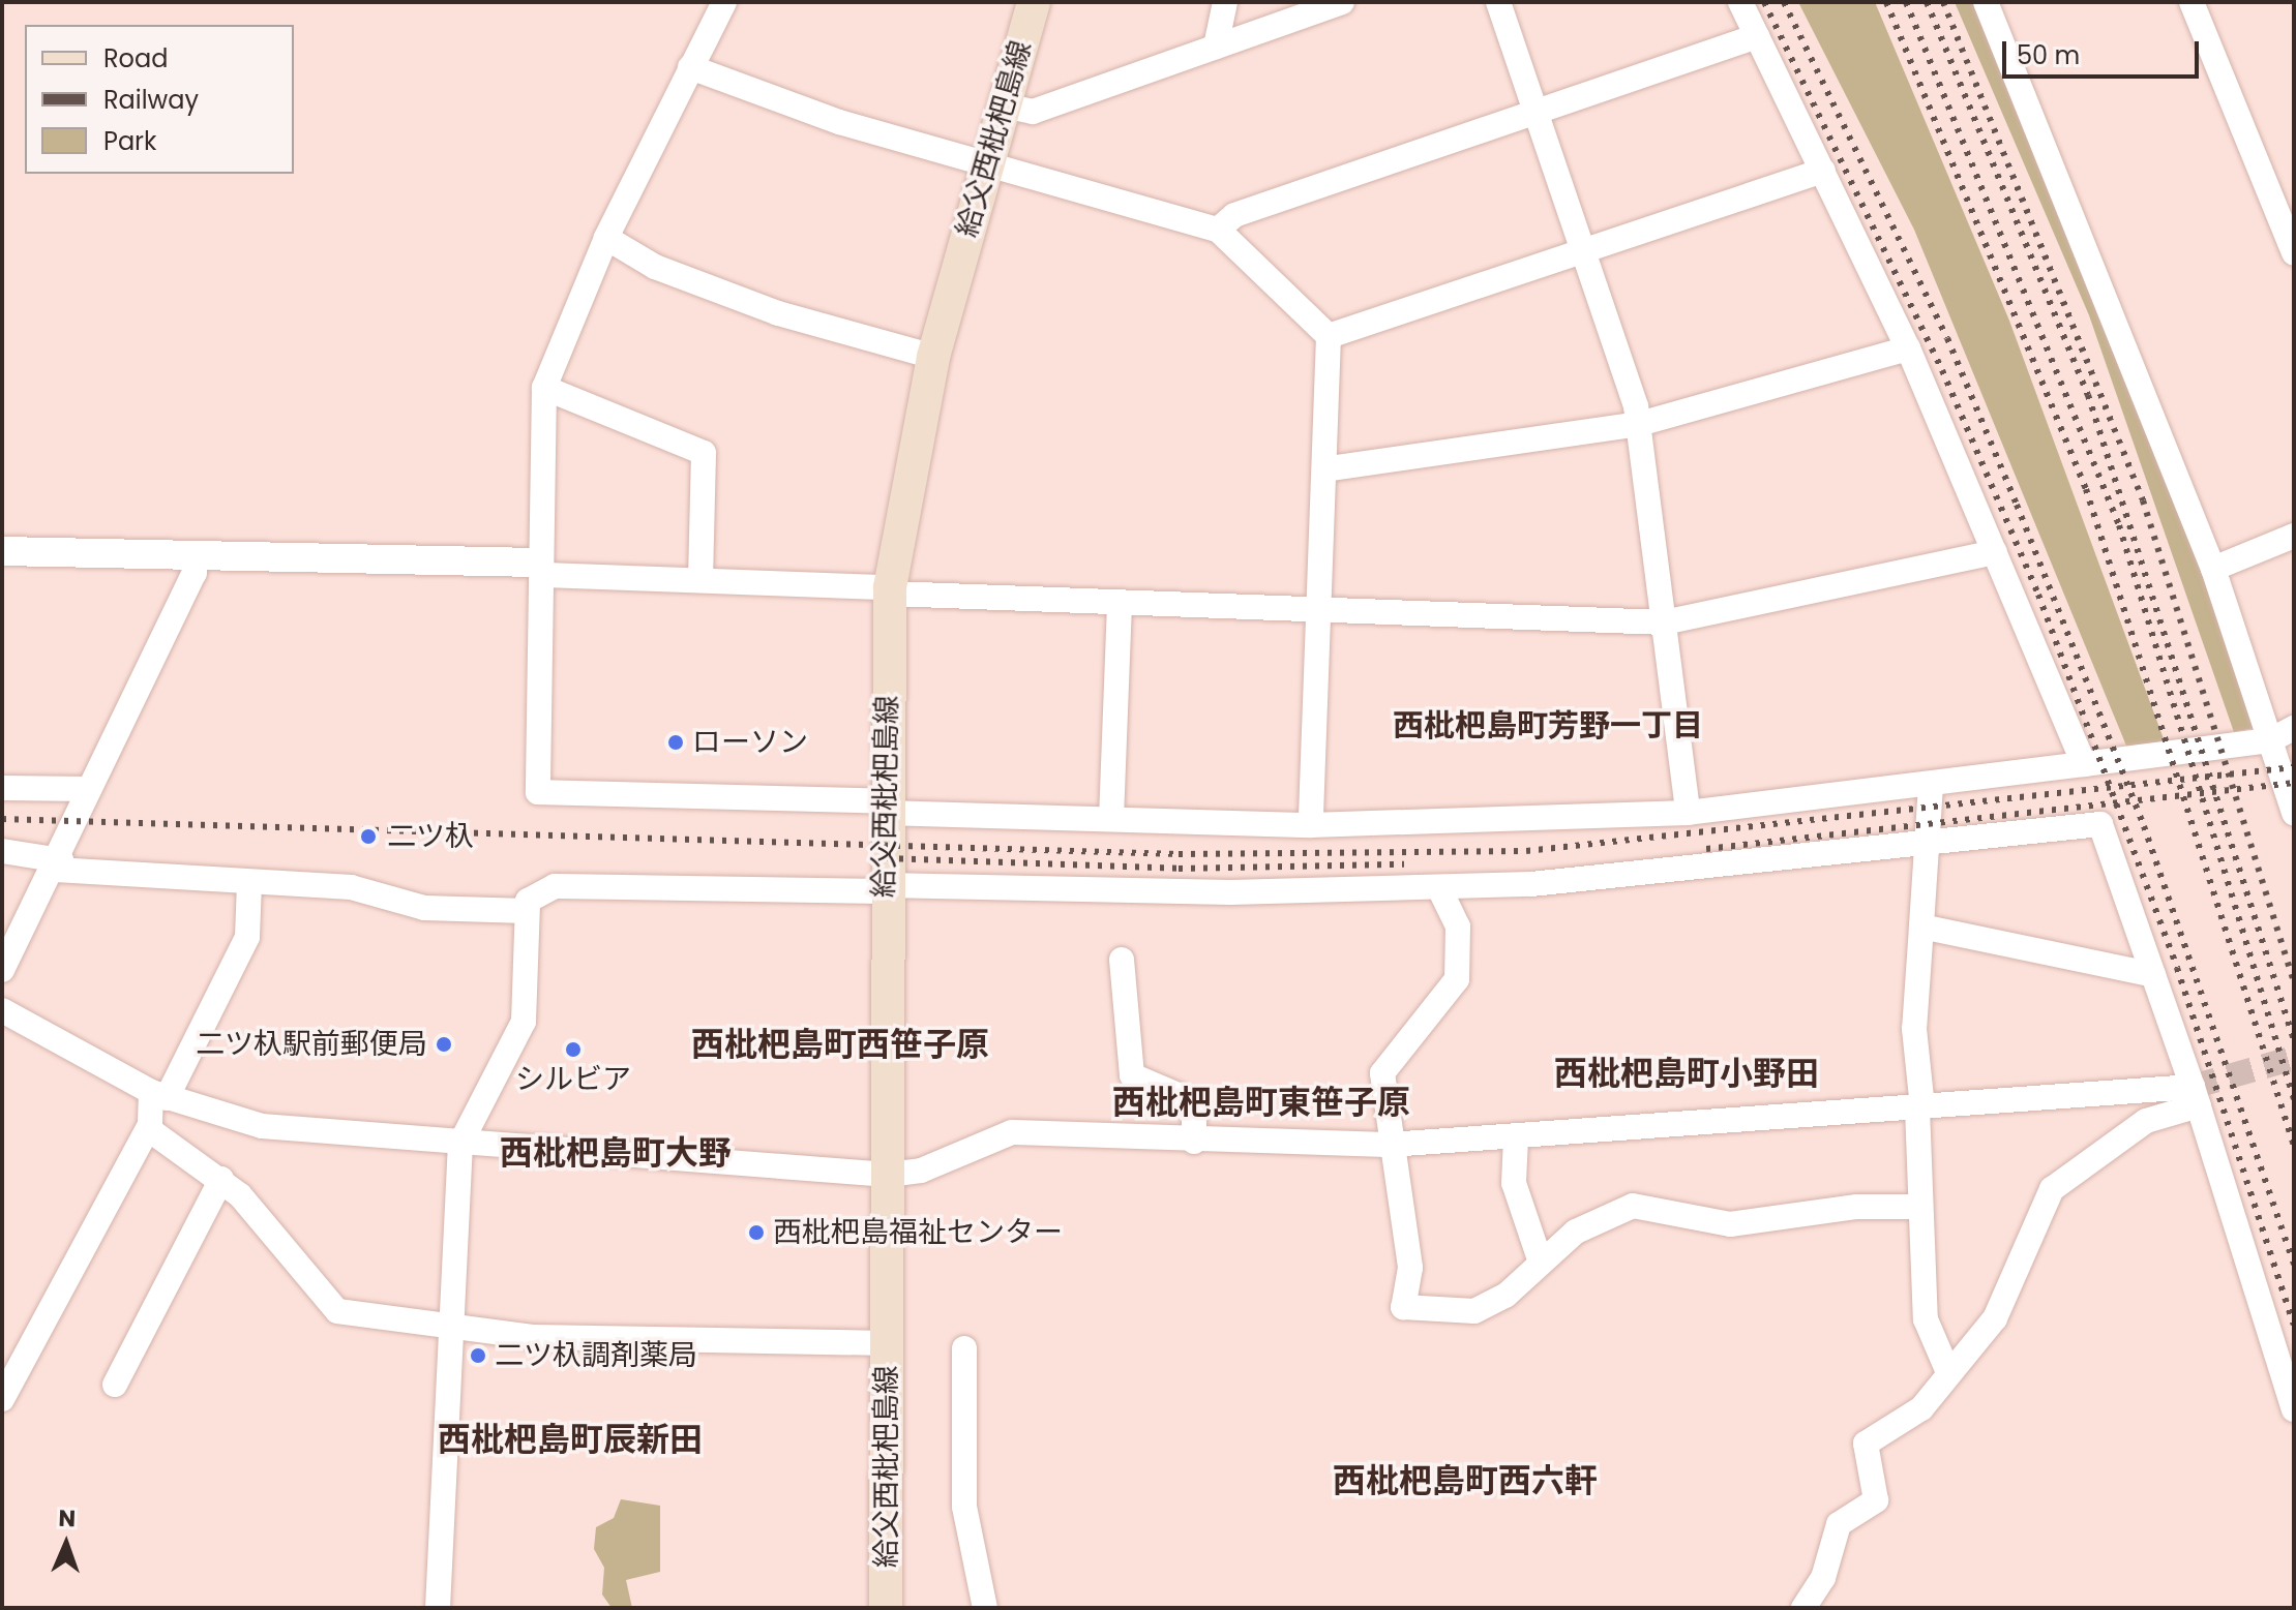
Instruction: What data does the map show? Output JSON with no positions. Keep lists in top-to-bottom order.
{
  "streets": {
    "main road": ["給父西枇杷島線"]
  },
  "districts": [
    "西枇杷島町芳野一丁目",
    "西枇杷島町西笹子原",
    "西枇杷島町小野田",
    "西枇杷島町東笹子原",
    "西枇杷島町大野",
    "西枇杷島町辰新田",
    "西枇杷島町西六軒"
  ],
  "places": [
    "ローソン",
    "二ツ杁",
    "二ツ杁駅前郵便局",
    "シルビア",
    "西枇杷島福祉センター",
    "二ツ杁調剤薬局"
  ],
  "legend": ["Road", "Railway", "Park"],
  "scale_bar": "50 m",
  "north": "top"
}
